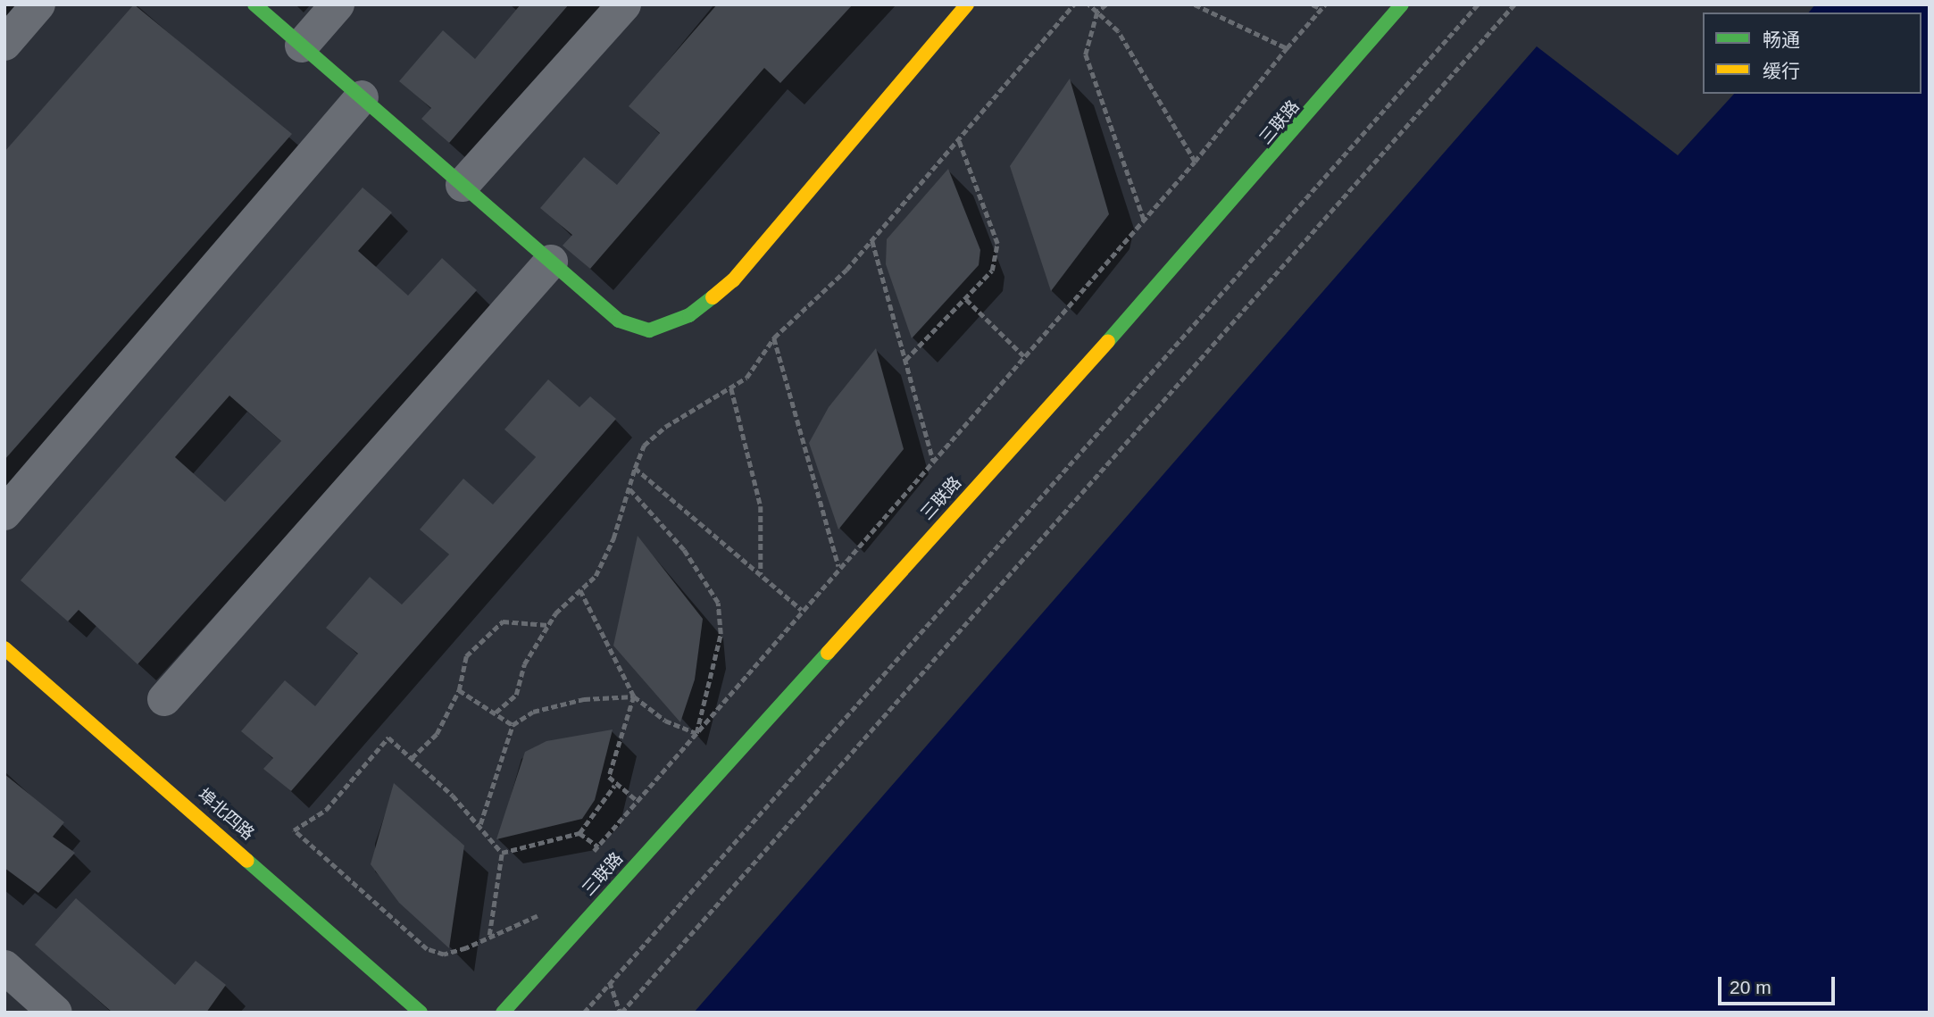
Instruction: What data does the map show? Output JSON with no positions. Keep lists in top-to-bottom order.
{
  "streets": {
    "street": ["三联路", "埠北四路"]
  },
  "legend": ["畅通", "缓行"],
  "scale_bar": "20 m"
}
